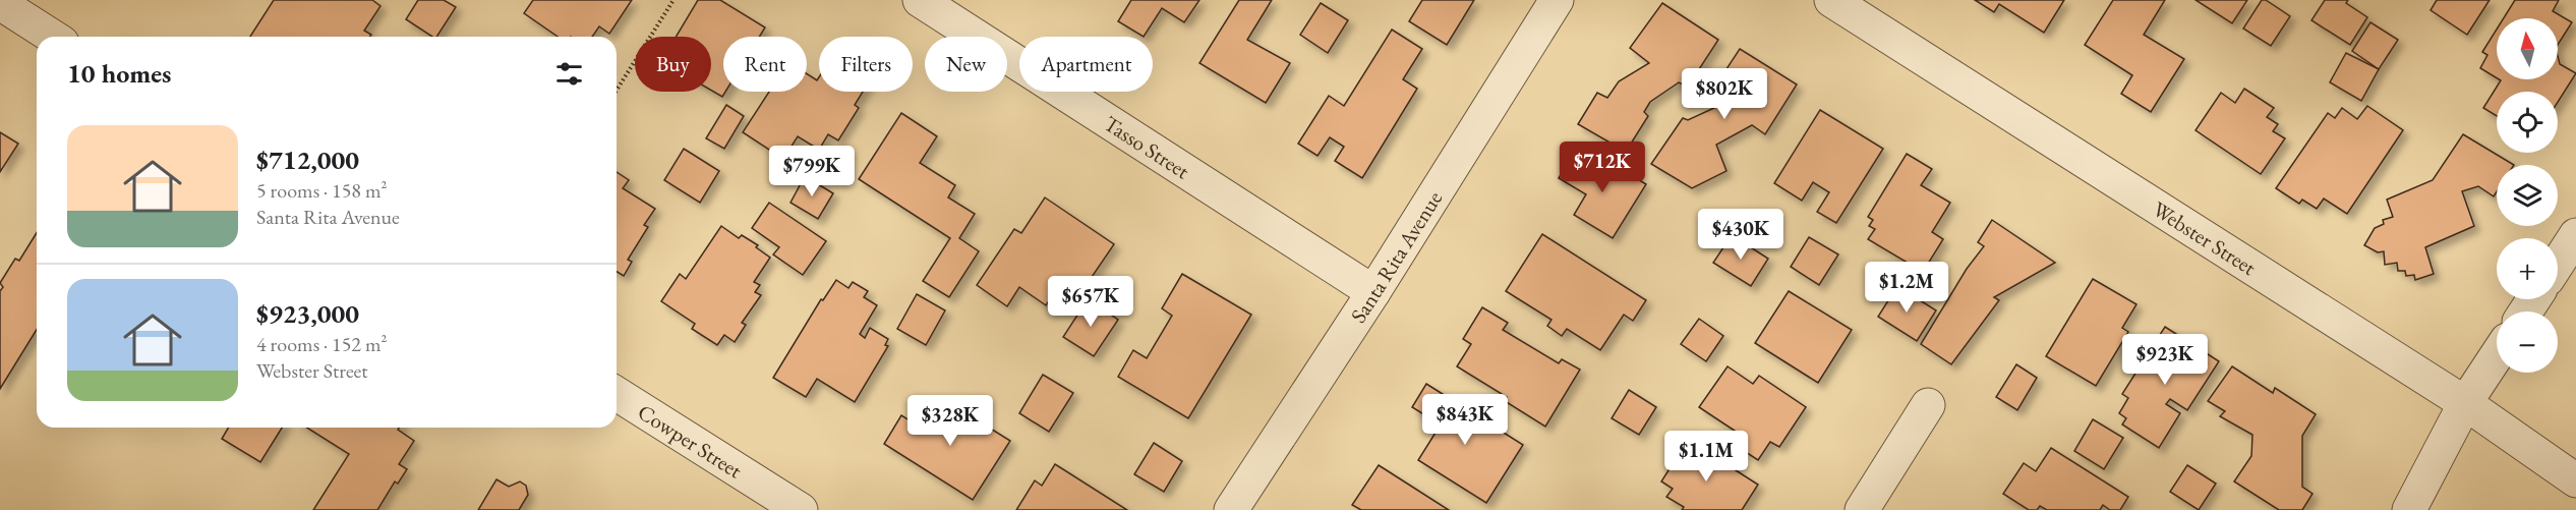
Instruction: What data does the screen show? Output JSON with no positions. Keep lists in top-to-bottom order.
{
  "streets": {
    "street": [
      "Tasso Street",
      "Webster Street",
      "Santa Rita Avenue",
      "Cowper Street"
    ]
  },
  "crossings": [
    ["Tasso Street", "Santa Rita Avenue"]
  ],
  "north": "top",
  "page": {
    "map_buttons": ["+", "−"],
    "chip": [
      "Buy",
      "Rent",
      "Filters",
      "New",
      "Apartment"
    ],
    "heading": "10 homes",
    "price": [
      "$802K",
      "$712K",
      "$799K",
      "$430K",
      "$1.2M",
      "$657K",
      "$923K",
      "$843K",
      "$328K",
      "$1.1M"
    ],
    "list": [
      {
        "name": "$712,000",
        "note": "5 rooms · 158 m² · Santa Rita Avenue"
      },
      {
        "name": "$923,000",
        "note": "4 rooms · 152 m² · Webster Street"
      }
    ]
  }
}
